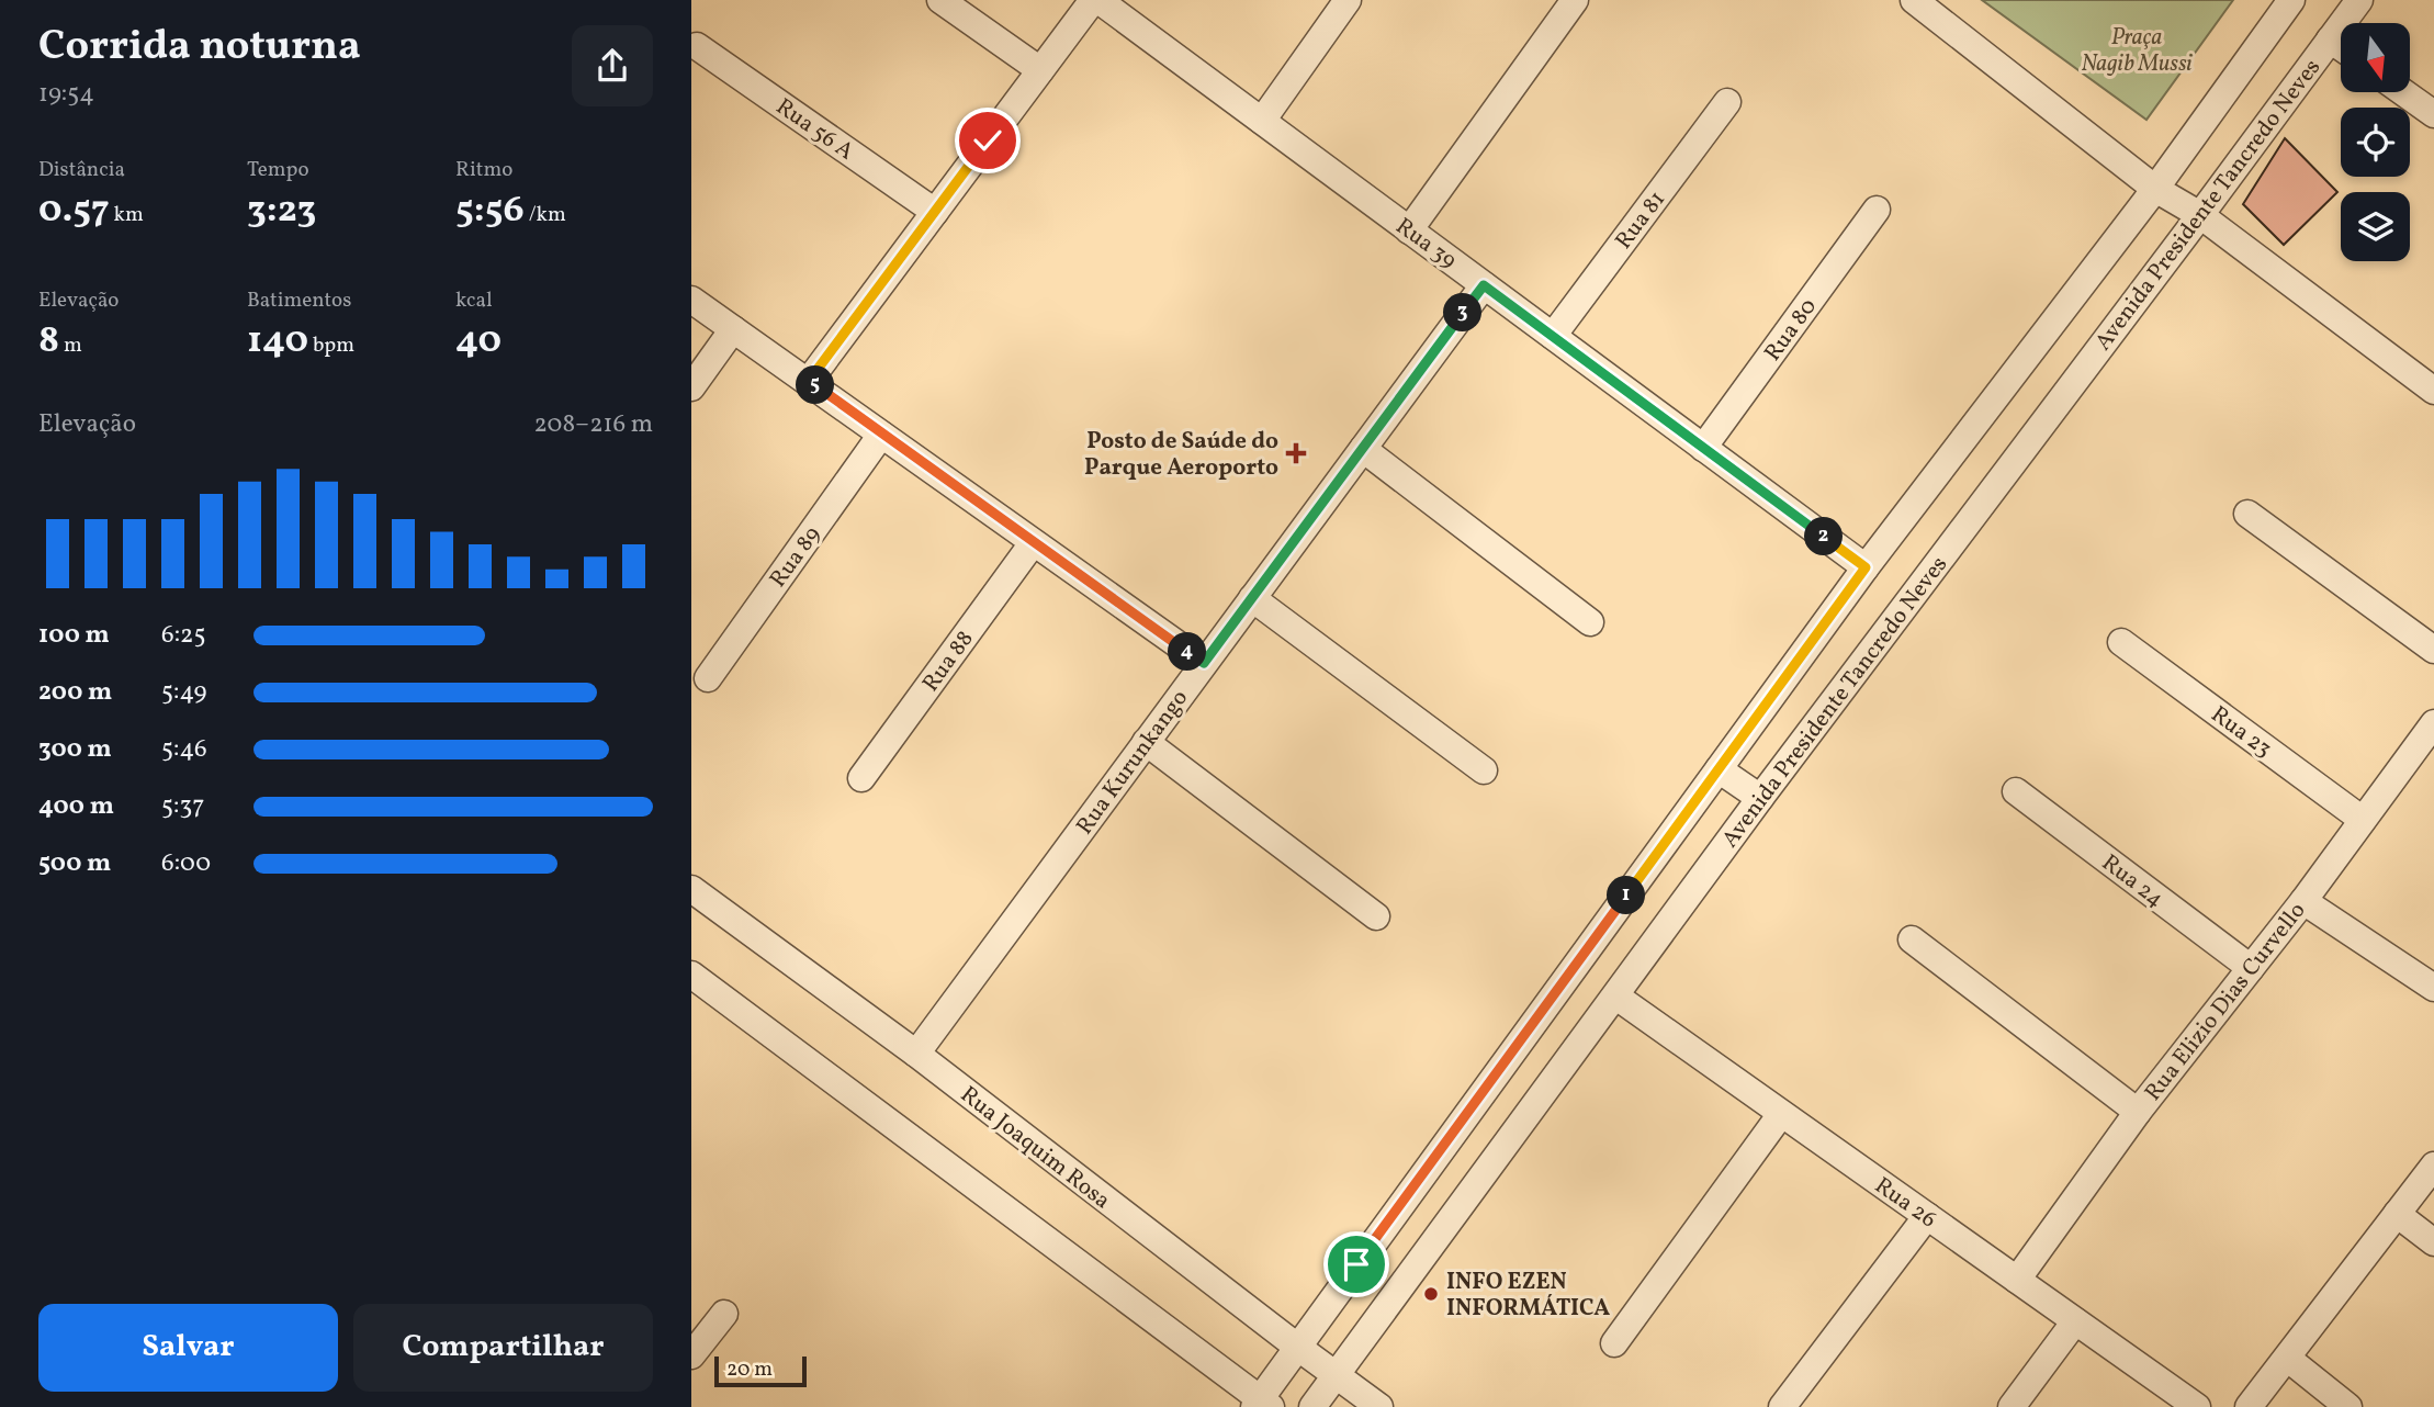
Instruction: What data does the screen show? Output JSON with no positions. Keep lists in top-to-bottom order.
{
  "streets": {
    "street": [
      "Rua 56 A",
      "Avenida Presidente Tancredo Neves",
      "Rua 81",
      "Rua 39",
      "Rua 80",
      "Rua 89",
      "Rua 88",
      "Rua 23",
      "Rua Kurunkango",
      "Rua 24",
      "Rua Elizio Dias Curvello",
      "Rua Joaquim Rosa",
      "Rua 26"
    ]
  },
  "crossings": [
    ["Avenida Presidente Tancredo Neves", "Rua Joaquim Rosa"],
    ["Avenida Presidente Tancredo Neves", "Rua 26"],
    ["Rua 81", "Rua 39"],
    ["Rua 39", "Rua 80"],
    ["Rua 39", "Rua Kurunkango"],
    ["Rua 23", "Rua Elizio Dias Curvello"],
    ["Rua Kurunkango", "Rua Joaquim Rosa"],
    ["Rua 24", "Rua Elizio Dias Curvello"],
    ["Rua Elizio Dias Curvello", "Rua 26"]
  ],
  "parks": ["Praça Nagib Mussi"],
  "places": {
    "health": ["Posto de Saúde do Parque Aeroporto"],
    "other": ["INFO EZEN INFORMÁTICA"]
  },
  "scale_bar": "20 m",
  "north": "bottom",
  "page": {
    "heading": ["Corrida noturna", "19:54"],
    "stats": [
      ["Distância", "0.57 km"],
      ["Tempo", "3:23"],
      ["Ritmo", "5:56 /km"],
      ["Elevação", "8 m"],
      ["Batimentos", "140 bpm"],
      ["kcal", "40"]
    ],
    "pins": [
      "3",
      "5",
      "2",
      "4",
      "1"
    ],
    "chart": ["Elevação", "208–216 m"],
    "list": [
      {
        "name": "100 m",
        "note": "6:25"
      },
      {
        "name": "200 m",
        "note": "5:49"
      },
      {
        "name": "300 m",
        "note": "5:46"
      },
      {
        "name": "400 m",
        "note": "5:37"
      },
      {
        "name": "500 m",
        "note": "6:00"
      }
    ],
    "buttons": ["Salvar", "Compartilhar"],
    "scale": "20 m"
  }
}
